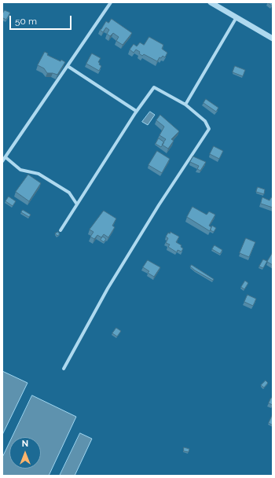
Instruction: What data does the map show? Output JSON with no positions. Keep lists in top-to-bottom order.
{
  "scale_bar": "50 m",
  "north": "top"
}
